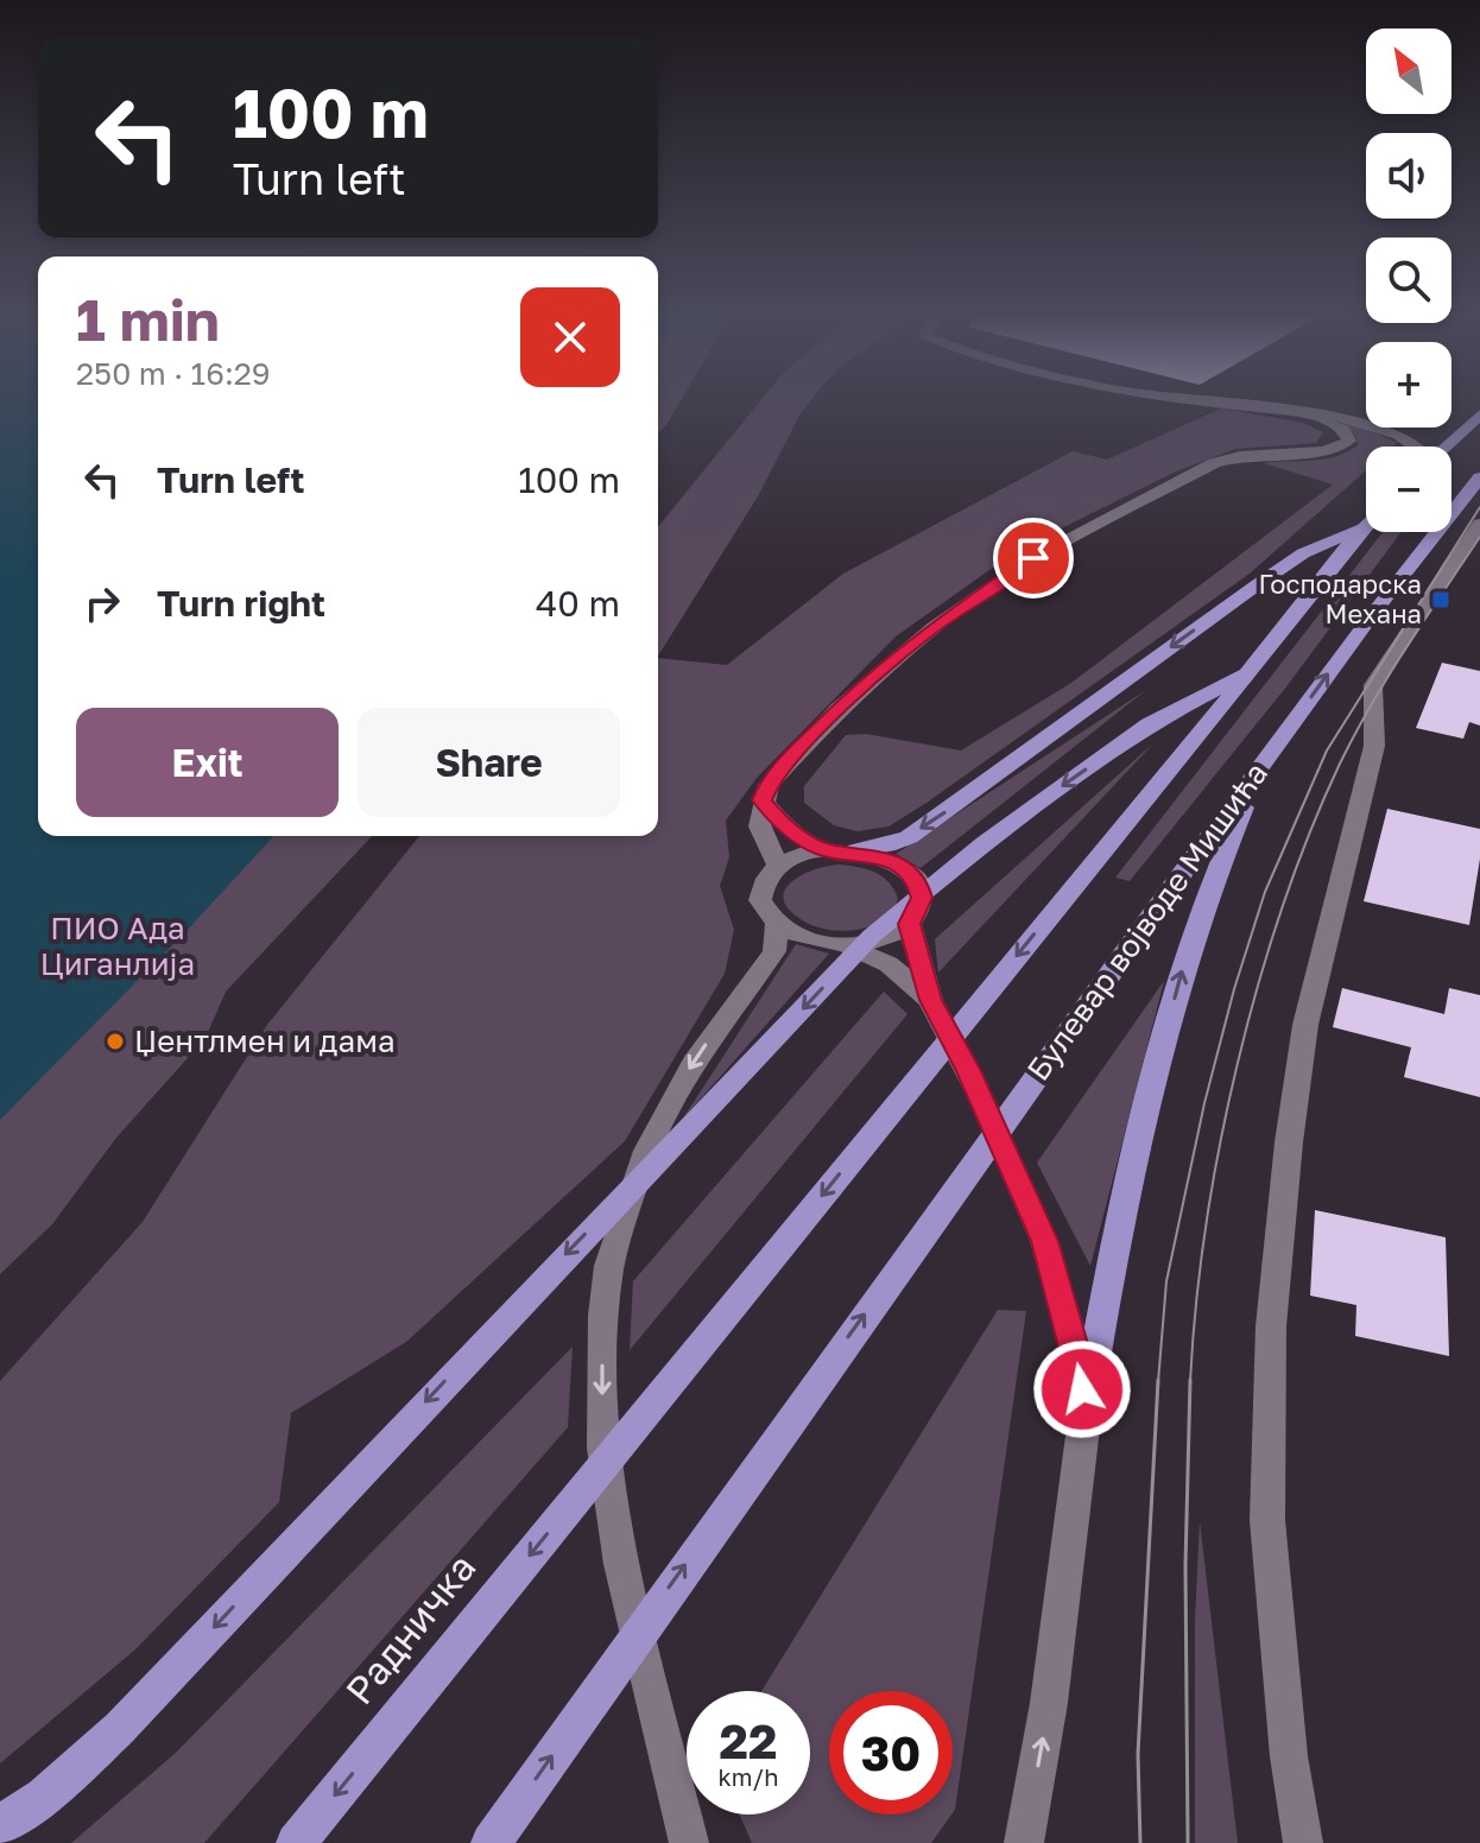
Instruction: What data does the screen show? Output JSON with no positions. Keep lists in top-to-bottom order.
{
  "streets": {
    "main road": ["Булевар војводе Мишића", "Радничка"]
  },
  "parks": ["ПИО Ада Циганлија"],
  "places": {
    "transit": ["Господарска Механа"],
    "other": ["Џентлмен и дама"]
  },
  "north": "top left",
  "page": {
    "map_buttons": ["+", "−"],
    "turn": ["100 m", "Turn left"],
    "heading": ["1 min", "250 m · 16:29"],
    "list": [
      {
        "name": "Turn left",
        "value": "100 m"
      },
      {
        "name": "Turn right",
        "value": "40 m"
      }
    ],
    "buttons": ["Exit", "Share"],
    "speed": "22 km/h",
    "limit": "30"
  }
}
